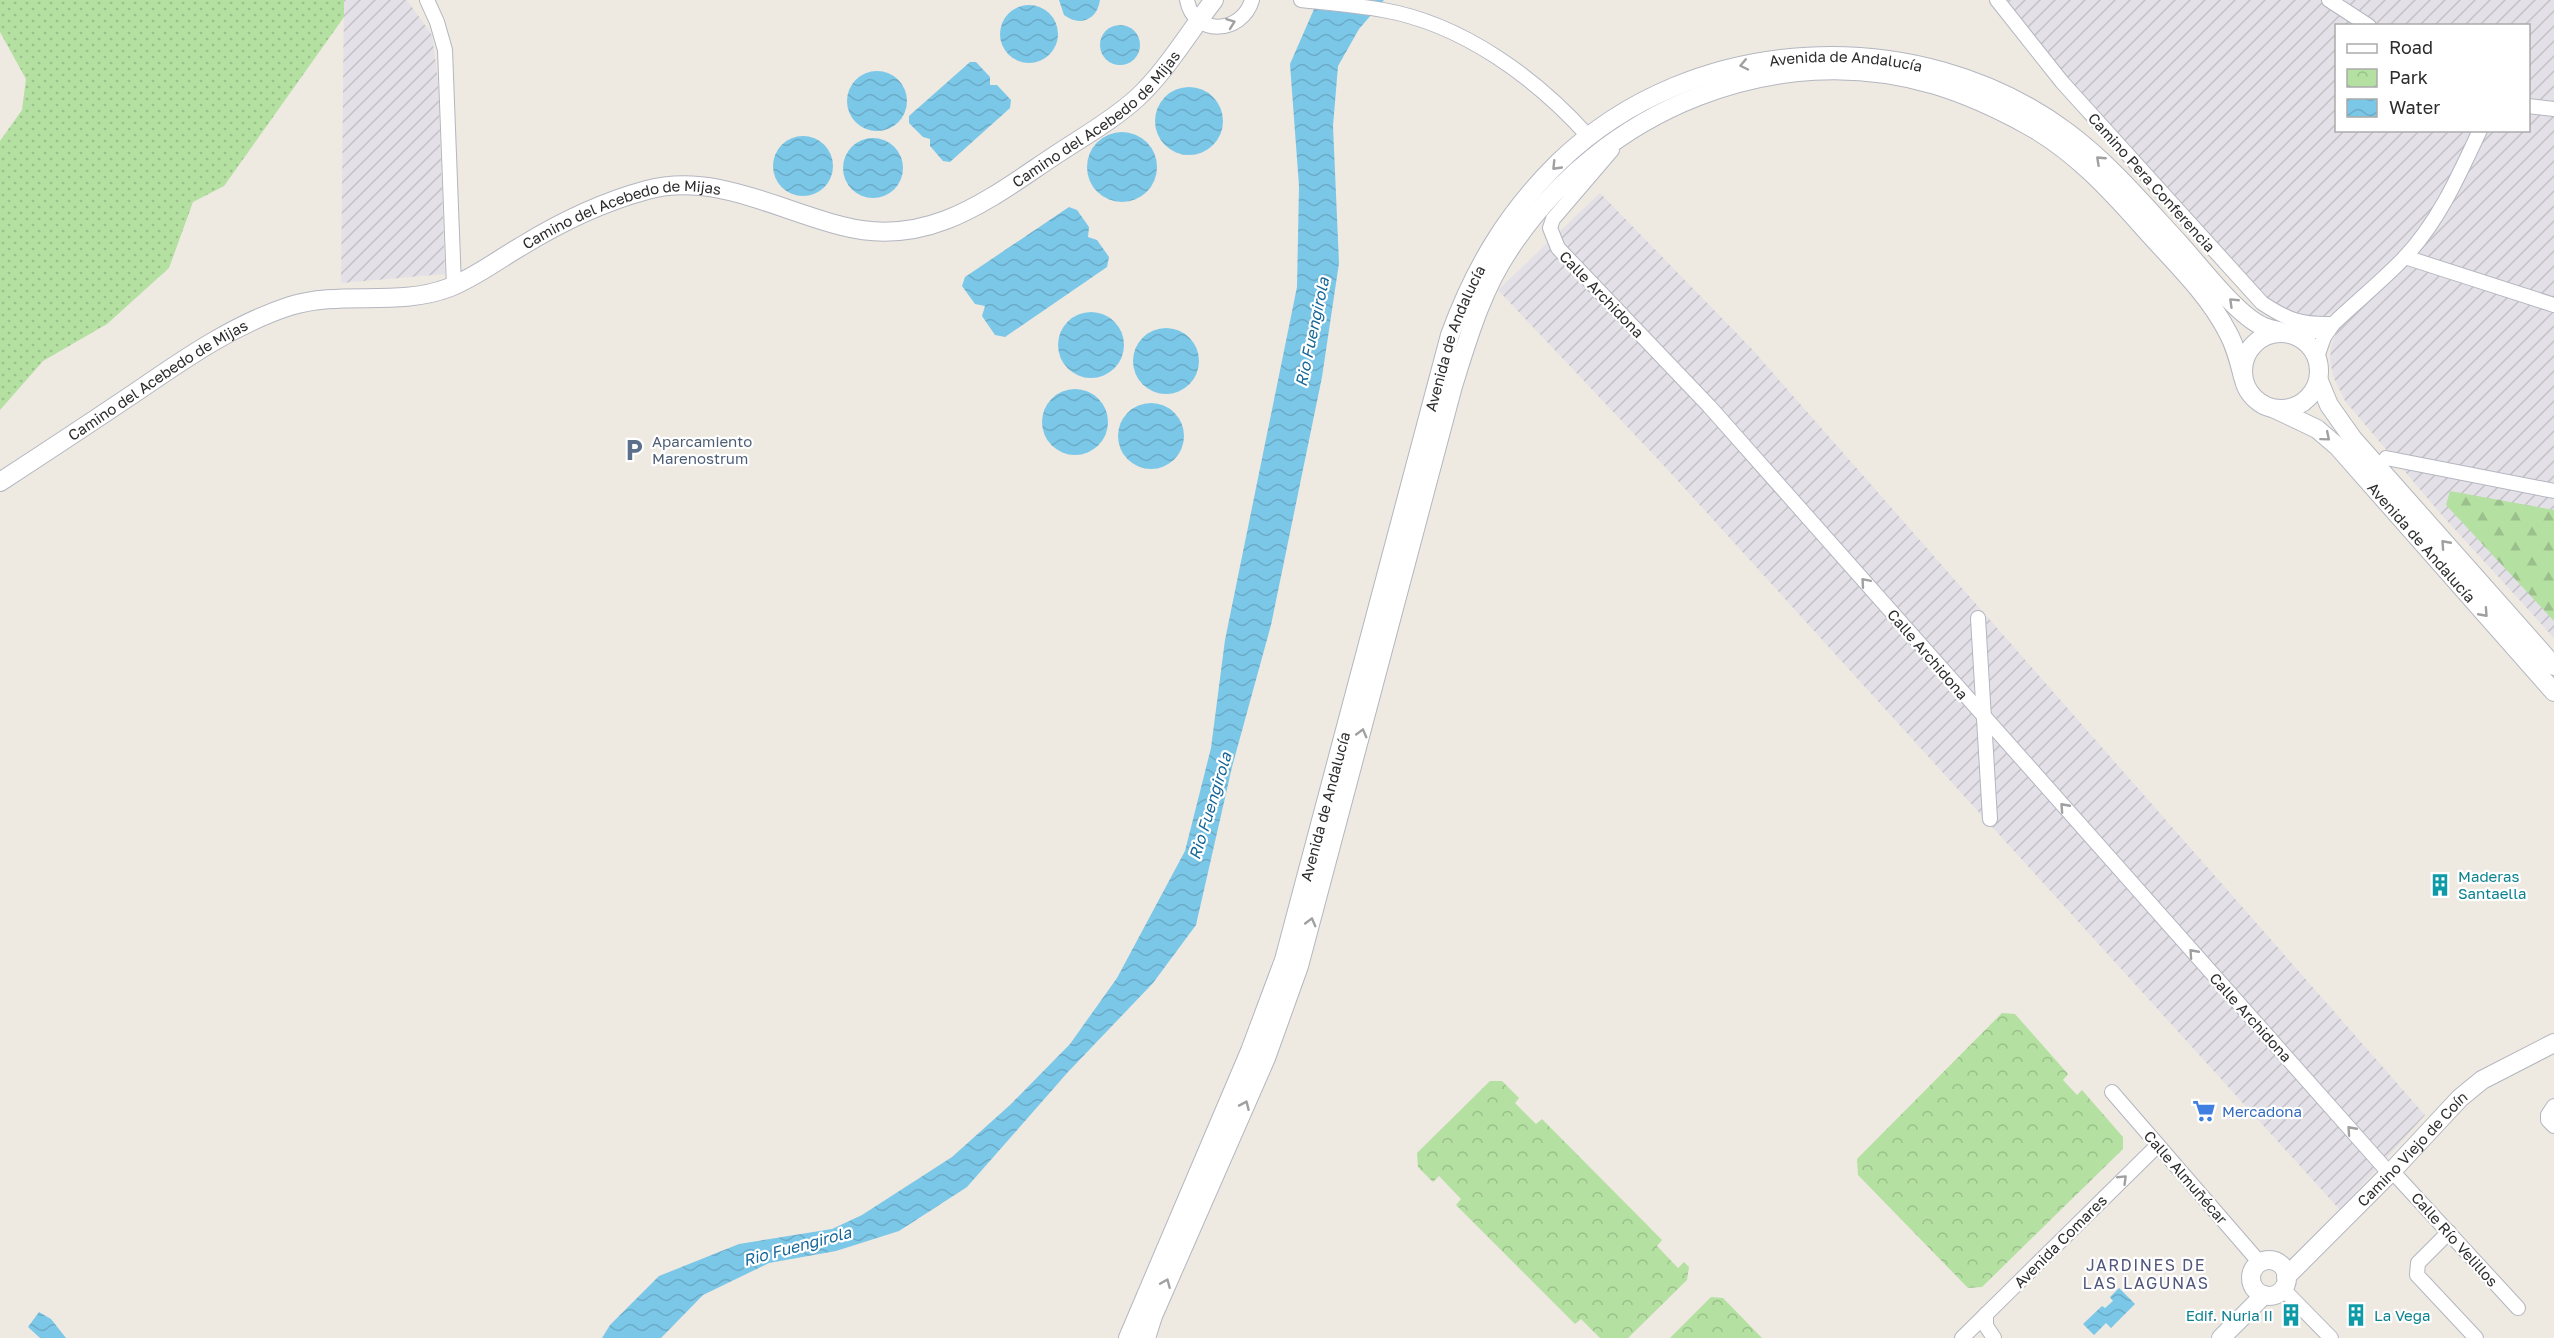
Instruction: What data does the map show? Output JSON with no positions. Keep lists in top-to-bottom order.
{
  "streets": {
    "street": [
      "Avenida de Andalucía",
      "Camino del Acebedo de Mijas",
      "Camino Pera Conferencia",
      "Calle Archidona",
      "Camino Viejo de Coín",
      "Calle Almuñécar",
      "Calle Río Velillos",
      "Avenida Comares"
    ]
  },
  "crossings": [
    ["Avenida de Andalucía", "Calle Archidona"],
    ["Calle Archidona", "Camino Viejo de Coín"],
    ["Calle Archidona", "Calle Río Velillos"],
    ["Camino Viejo de Coín", "Calle Almuñécar"],
    ["Camino Viejo de Coín", "Calle Río Velillos"],
    ["Calle Almuñécar", "Avenida Comares"]
  ],
  "one_way": ["Calle Archidona", "Avenida Comares"],
  "districts": ["JARDINES DE LAS LAGUNAS"],
  "water": ["Rio Fuengirola"],
  "places": {
    "parking": ["Aparcamiento Marenostrum"],
    "building": ["Maderas Santaella", "Edif. Nuria II", "La Vega"],
    "supermarket": ["Mercadona"]
  },
  "legend": ["Road", "Park", "Water"]
}
